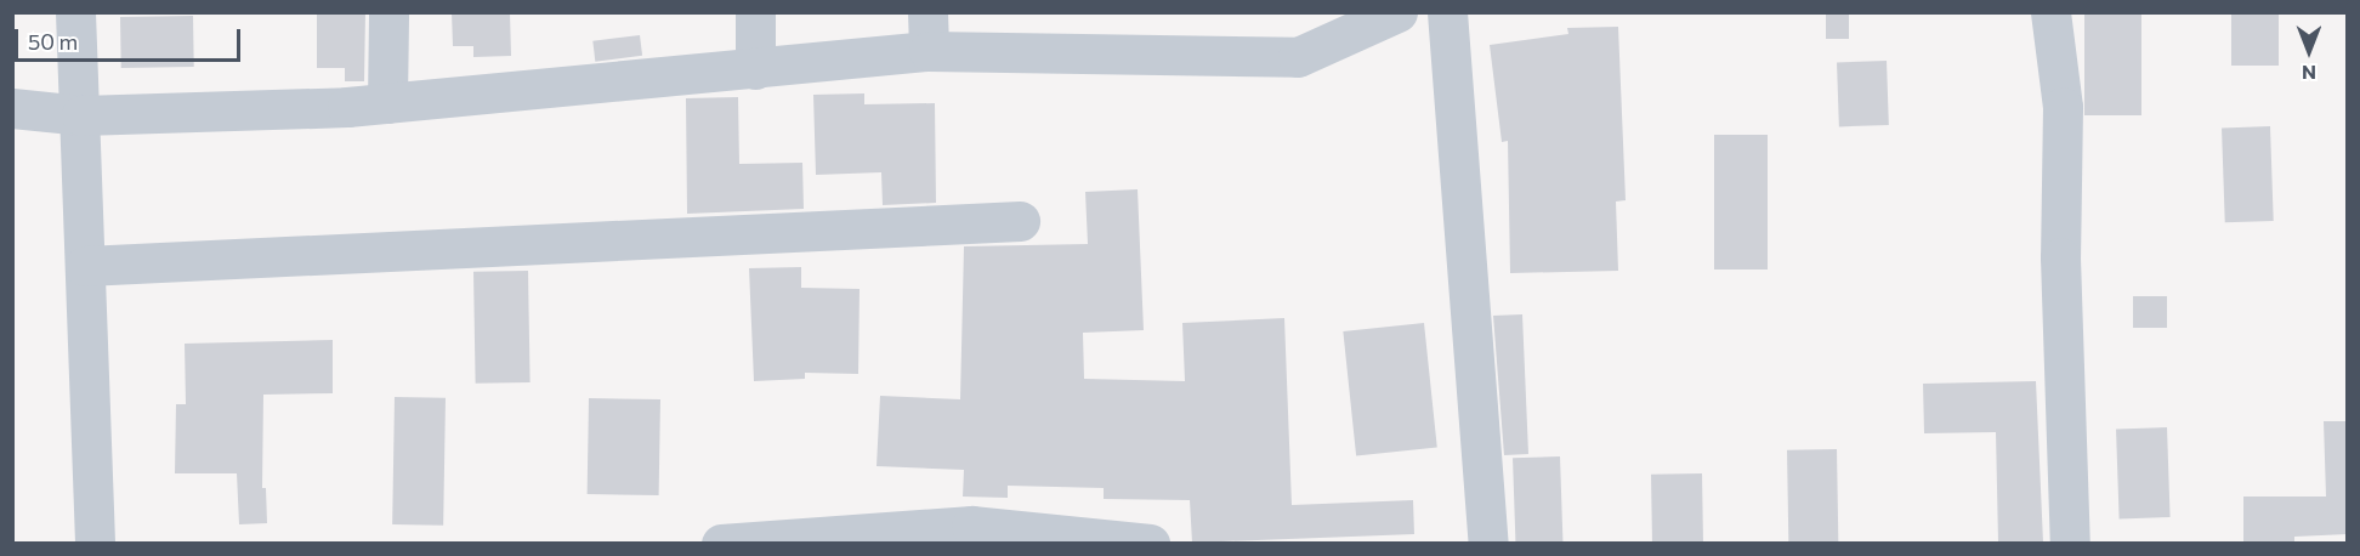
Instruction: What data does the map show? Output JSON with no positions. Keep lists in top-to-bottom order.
{
  "scale_bar": "50 m",
  "north": "bottom"
}
